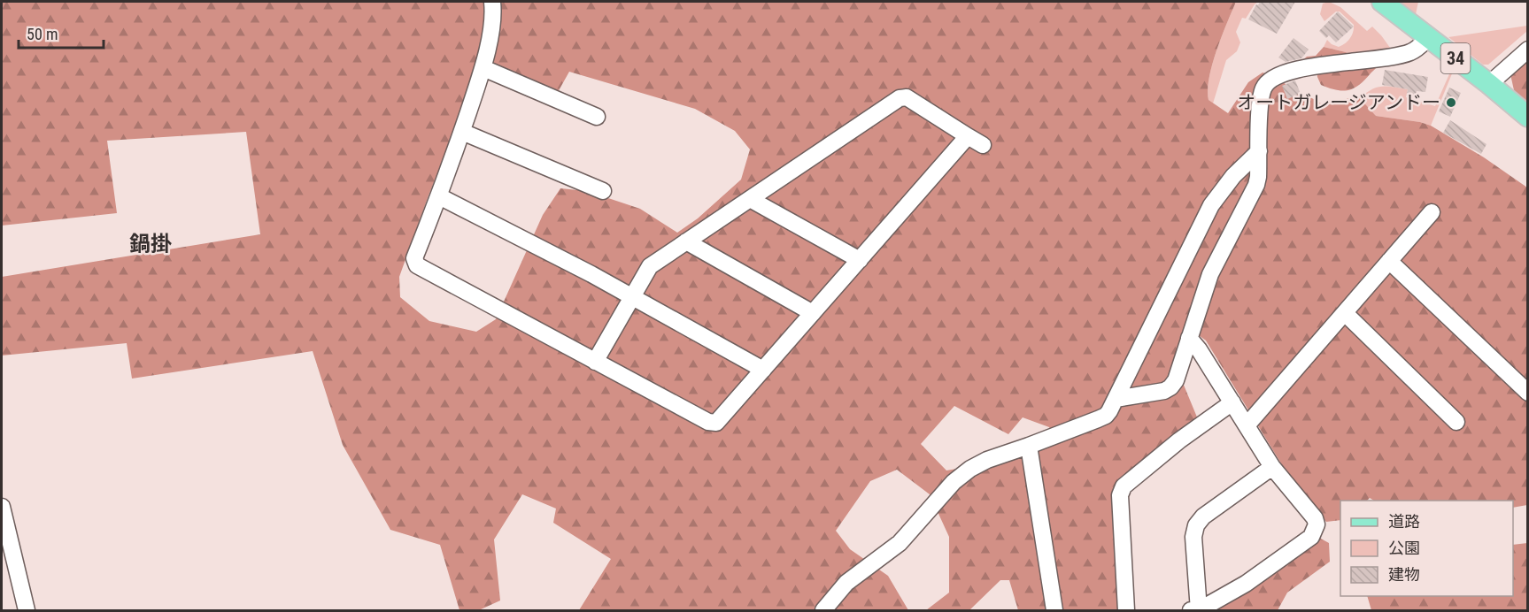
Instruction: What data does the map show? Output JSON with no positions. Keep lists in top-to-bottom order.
{
  "streets": {
    "main road": ["34"]
  },
  "districts": ["鍋掛"],
  "places": ["オートガレージアンドー"],
  "legend": ["道路", "公園", "建物"],
  "scale_bar": "50 m"
}
